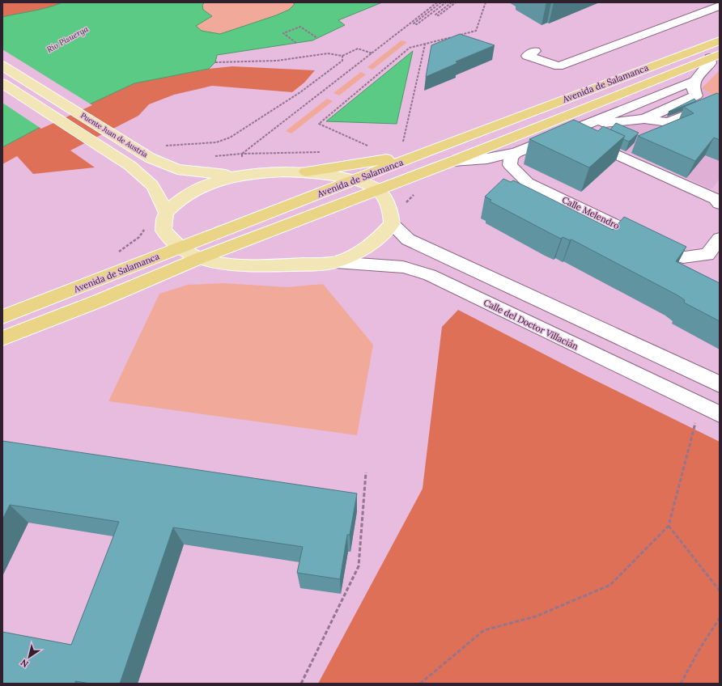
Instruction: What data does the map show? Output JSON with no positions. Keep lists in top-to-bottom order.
{
  "streets": {
    "highway": ["Avenida de Salamanca"],
    "main road": ["Puente Juan de Austria"],
    "street": ["Calle Melendro", "Calle del Doctor Villacián"]
  },
  "crossings": [
    ["Avenida de Salamanca", "Calle Melendro"]
  ],
  "water": ["Río Pisuerga"],
  "north": "bottom left"
}
